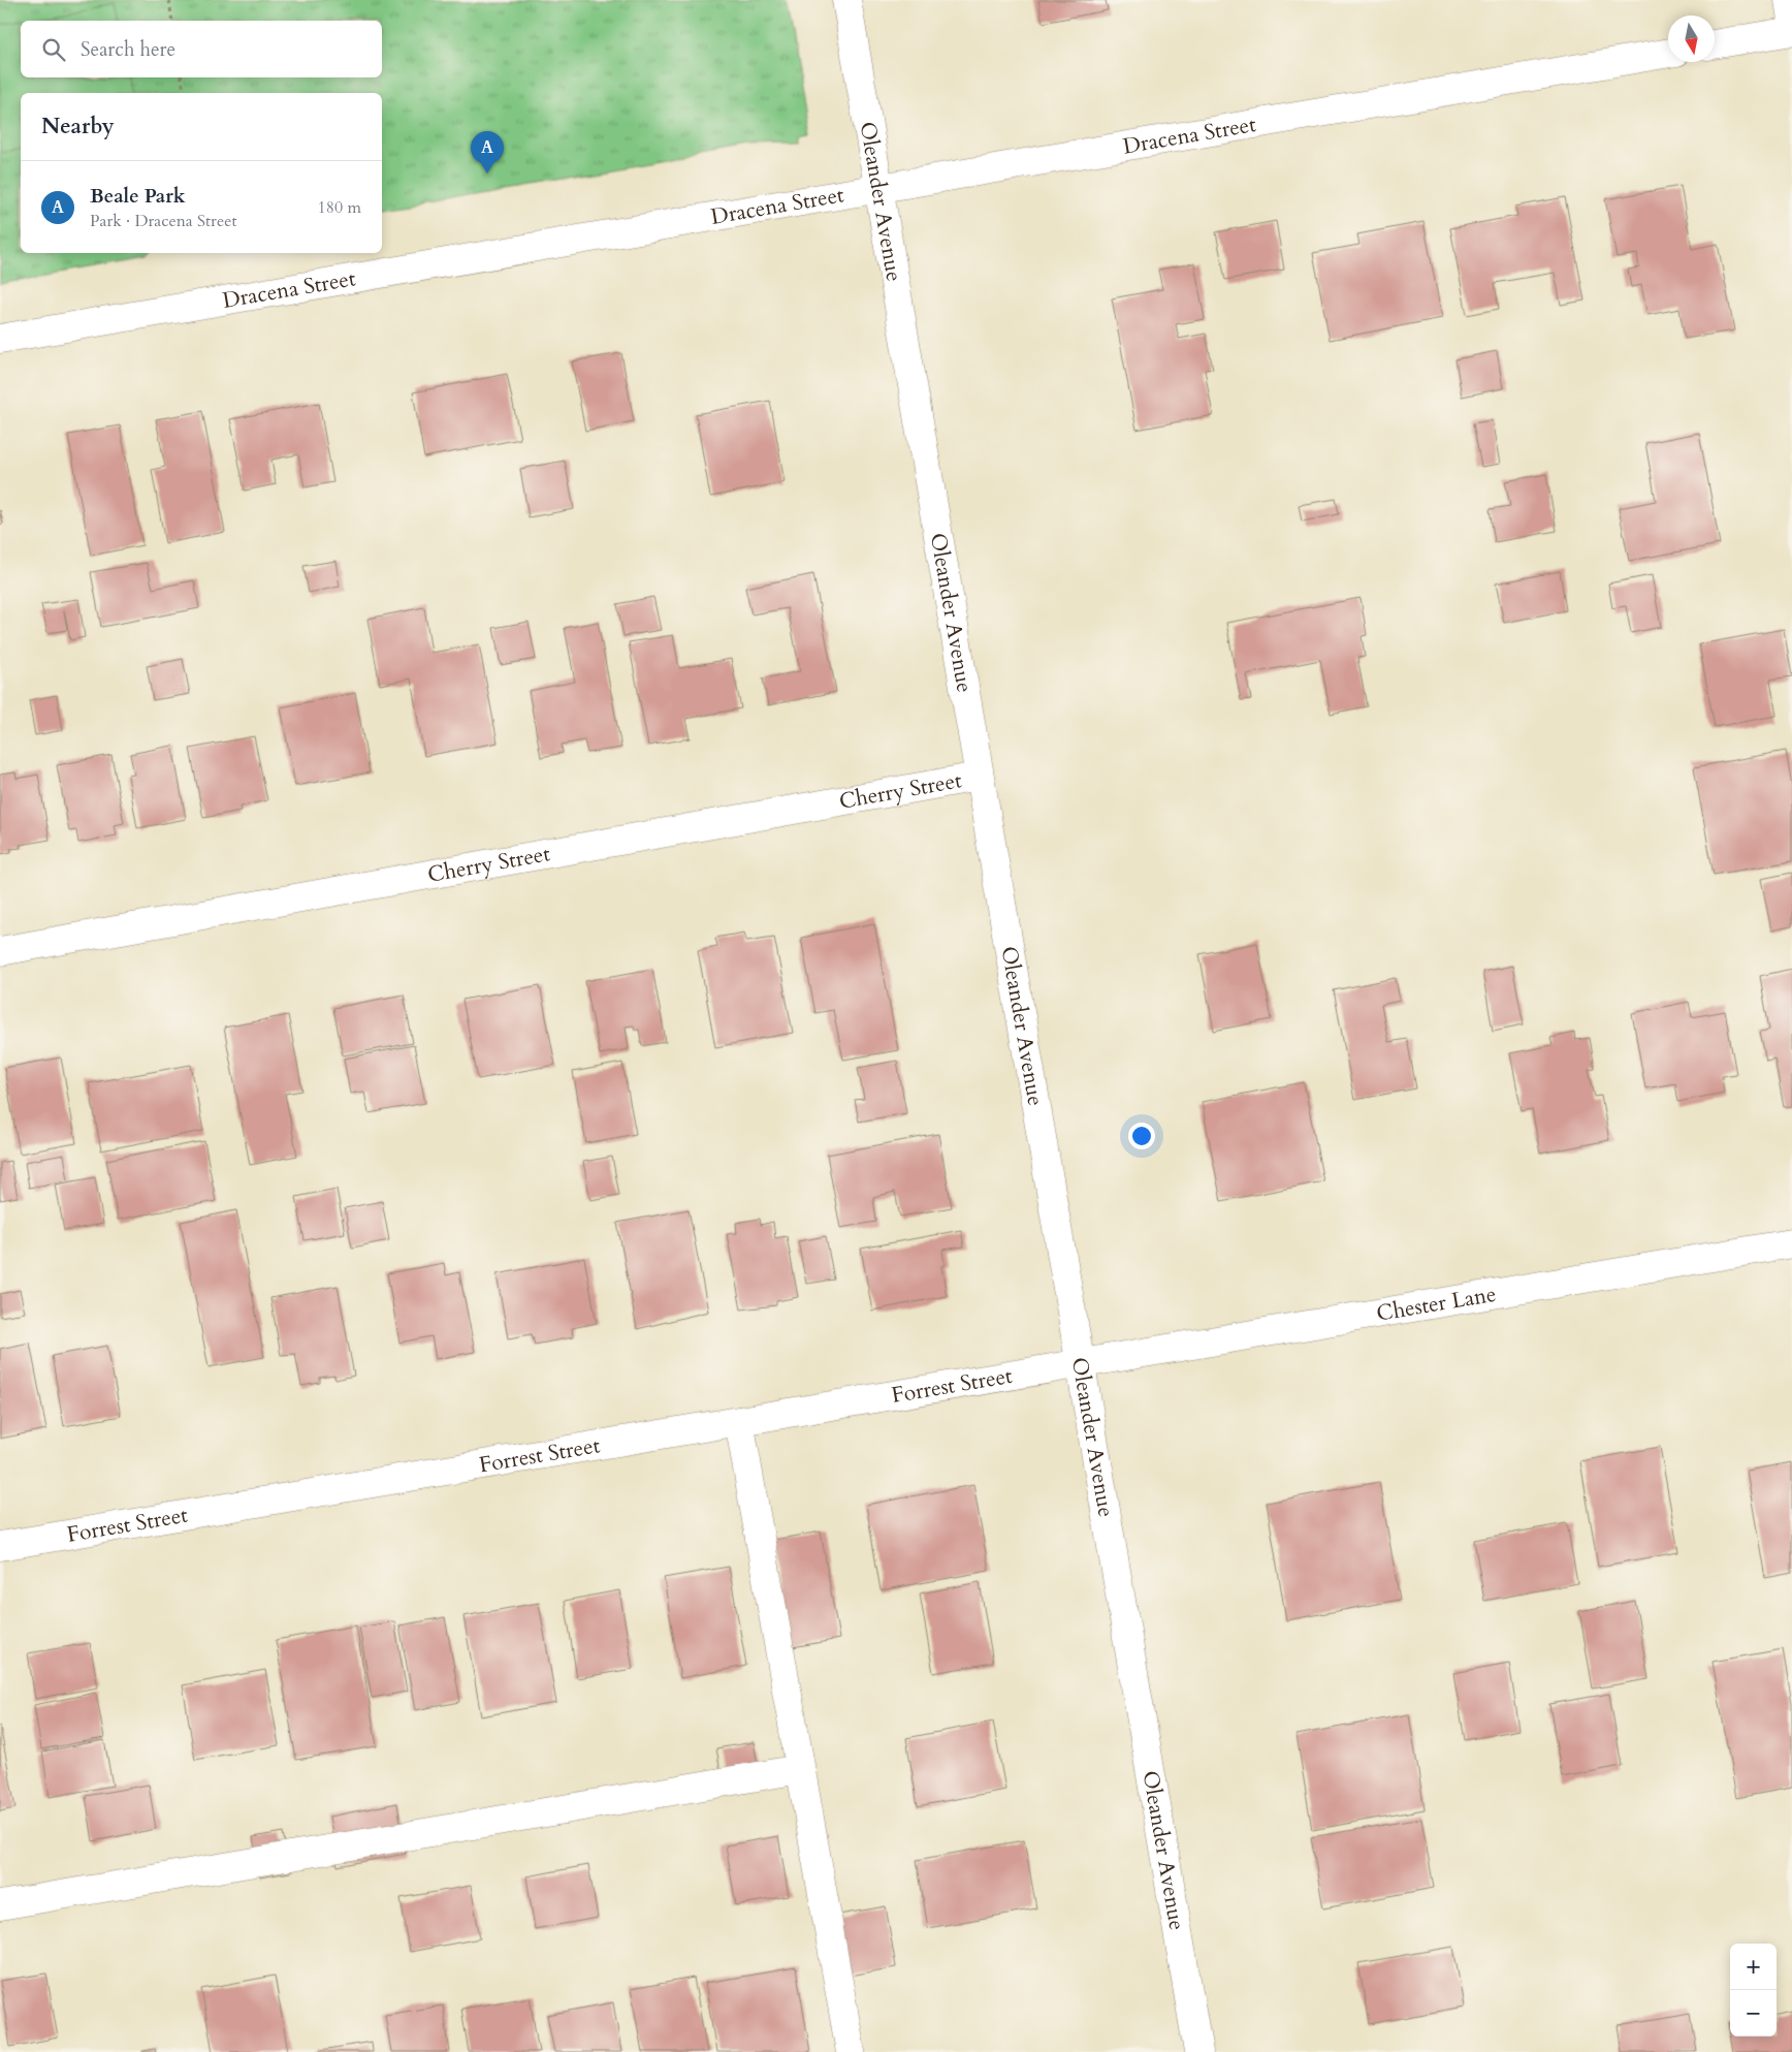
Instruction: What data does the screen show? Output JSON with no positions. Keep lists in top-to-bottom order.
{
  "streets": {
    "street": [
      "Dracena Street",
      "Oleander Avenue",
      "Cherry Street",
      "Chester Lane",
      "Forrest Street"
    ]
  },
  "crossings": [
    ["Dracena Street", "Oleander Avenue"],
    ["Oleander Avenue", "Cherry Street"],
    ["Oleander Avenue", "Chester Lane"],
    ["Oleander Avenue", "Forrest Street"],
    ["Chester Lane", "Forrest Street"]
  ],
  "north": "bottom",
  "page": {
    "search": "Search here",
    "heading": "Nearby",
    "pins": "A",
    "list": [
      {
        "mark": "A",
        "name": "Beale Park",
        "note": "Park · Dracena Street",
        "value": "180 m"
      }
    ],
    "map_buttons": ["+", "−"]
  }
}
